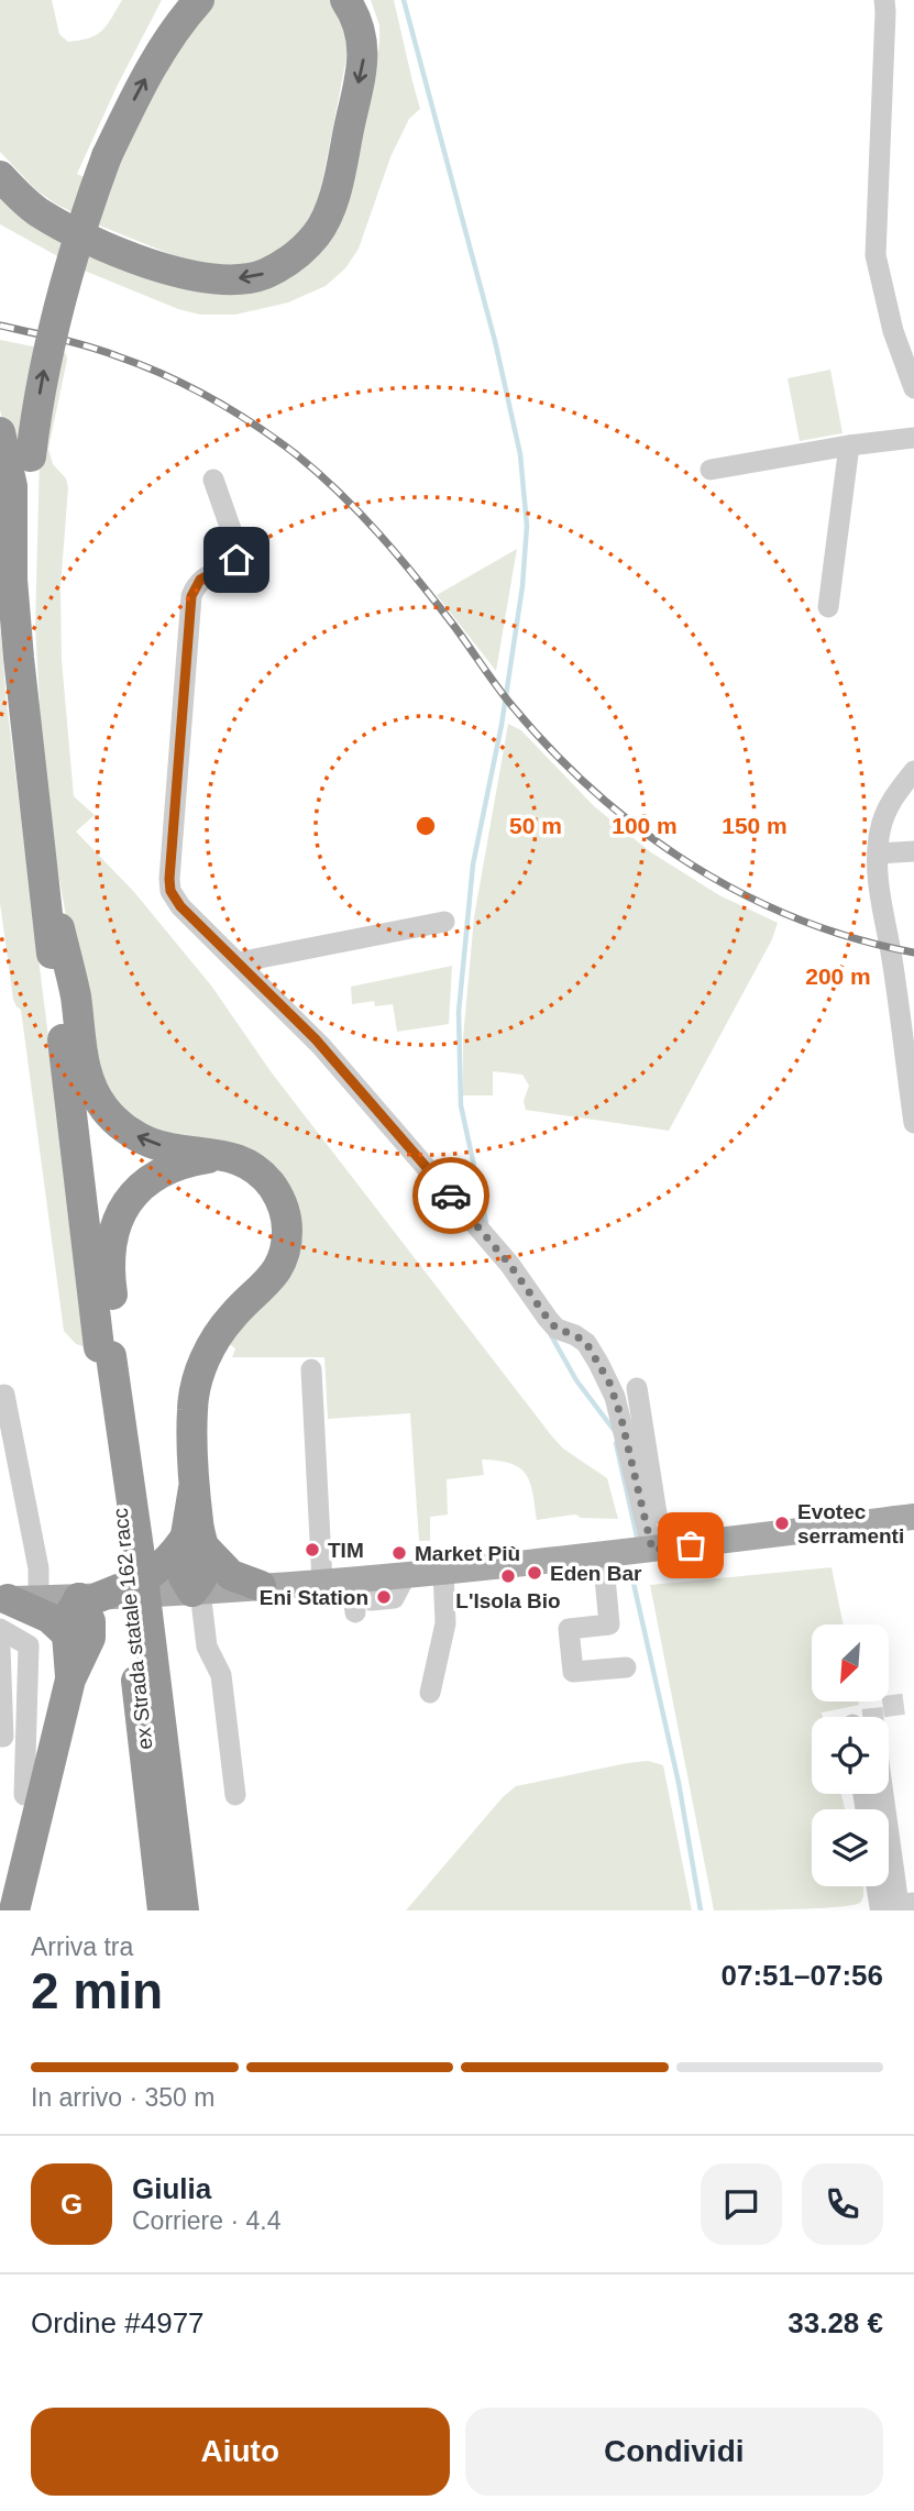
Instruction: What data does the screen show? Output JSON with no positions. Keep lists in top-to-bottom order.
{
  "streets": {
    "highway": ["ex Strada statale 162 racc"]
  },
  "places": [
    "Evotec serramenti",
    "TIM",
    "Market Più",
    "Eden Bar",
    "L'Isola Bio",
    "Eni Station"
  ],
  "north": "bottom left",
  "page": {
    "heading": ["2 min", "Arriva tra", "07:51–07:56"],
    "panel": [
      "Giulia",
      "Corriere · 4.4",
      "Ordine #4977",
      "33.28 €"
    ],
    "bar": "In arrivo · 350 m",
    "round": "G",
    "buttons": ["Aiuto", "Condividi"]
  },
  "rings": [
    "50 m",
    "100 m",
    "150 m",
    "200 m"
  ]
}
